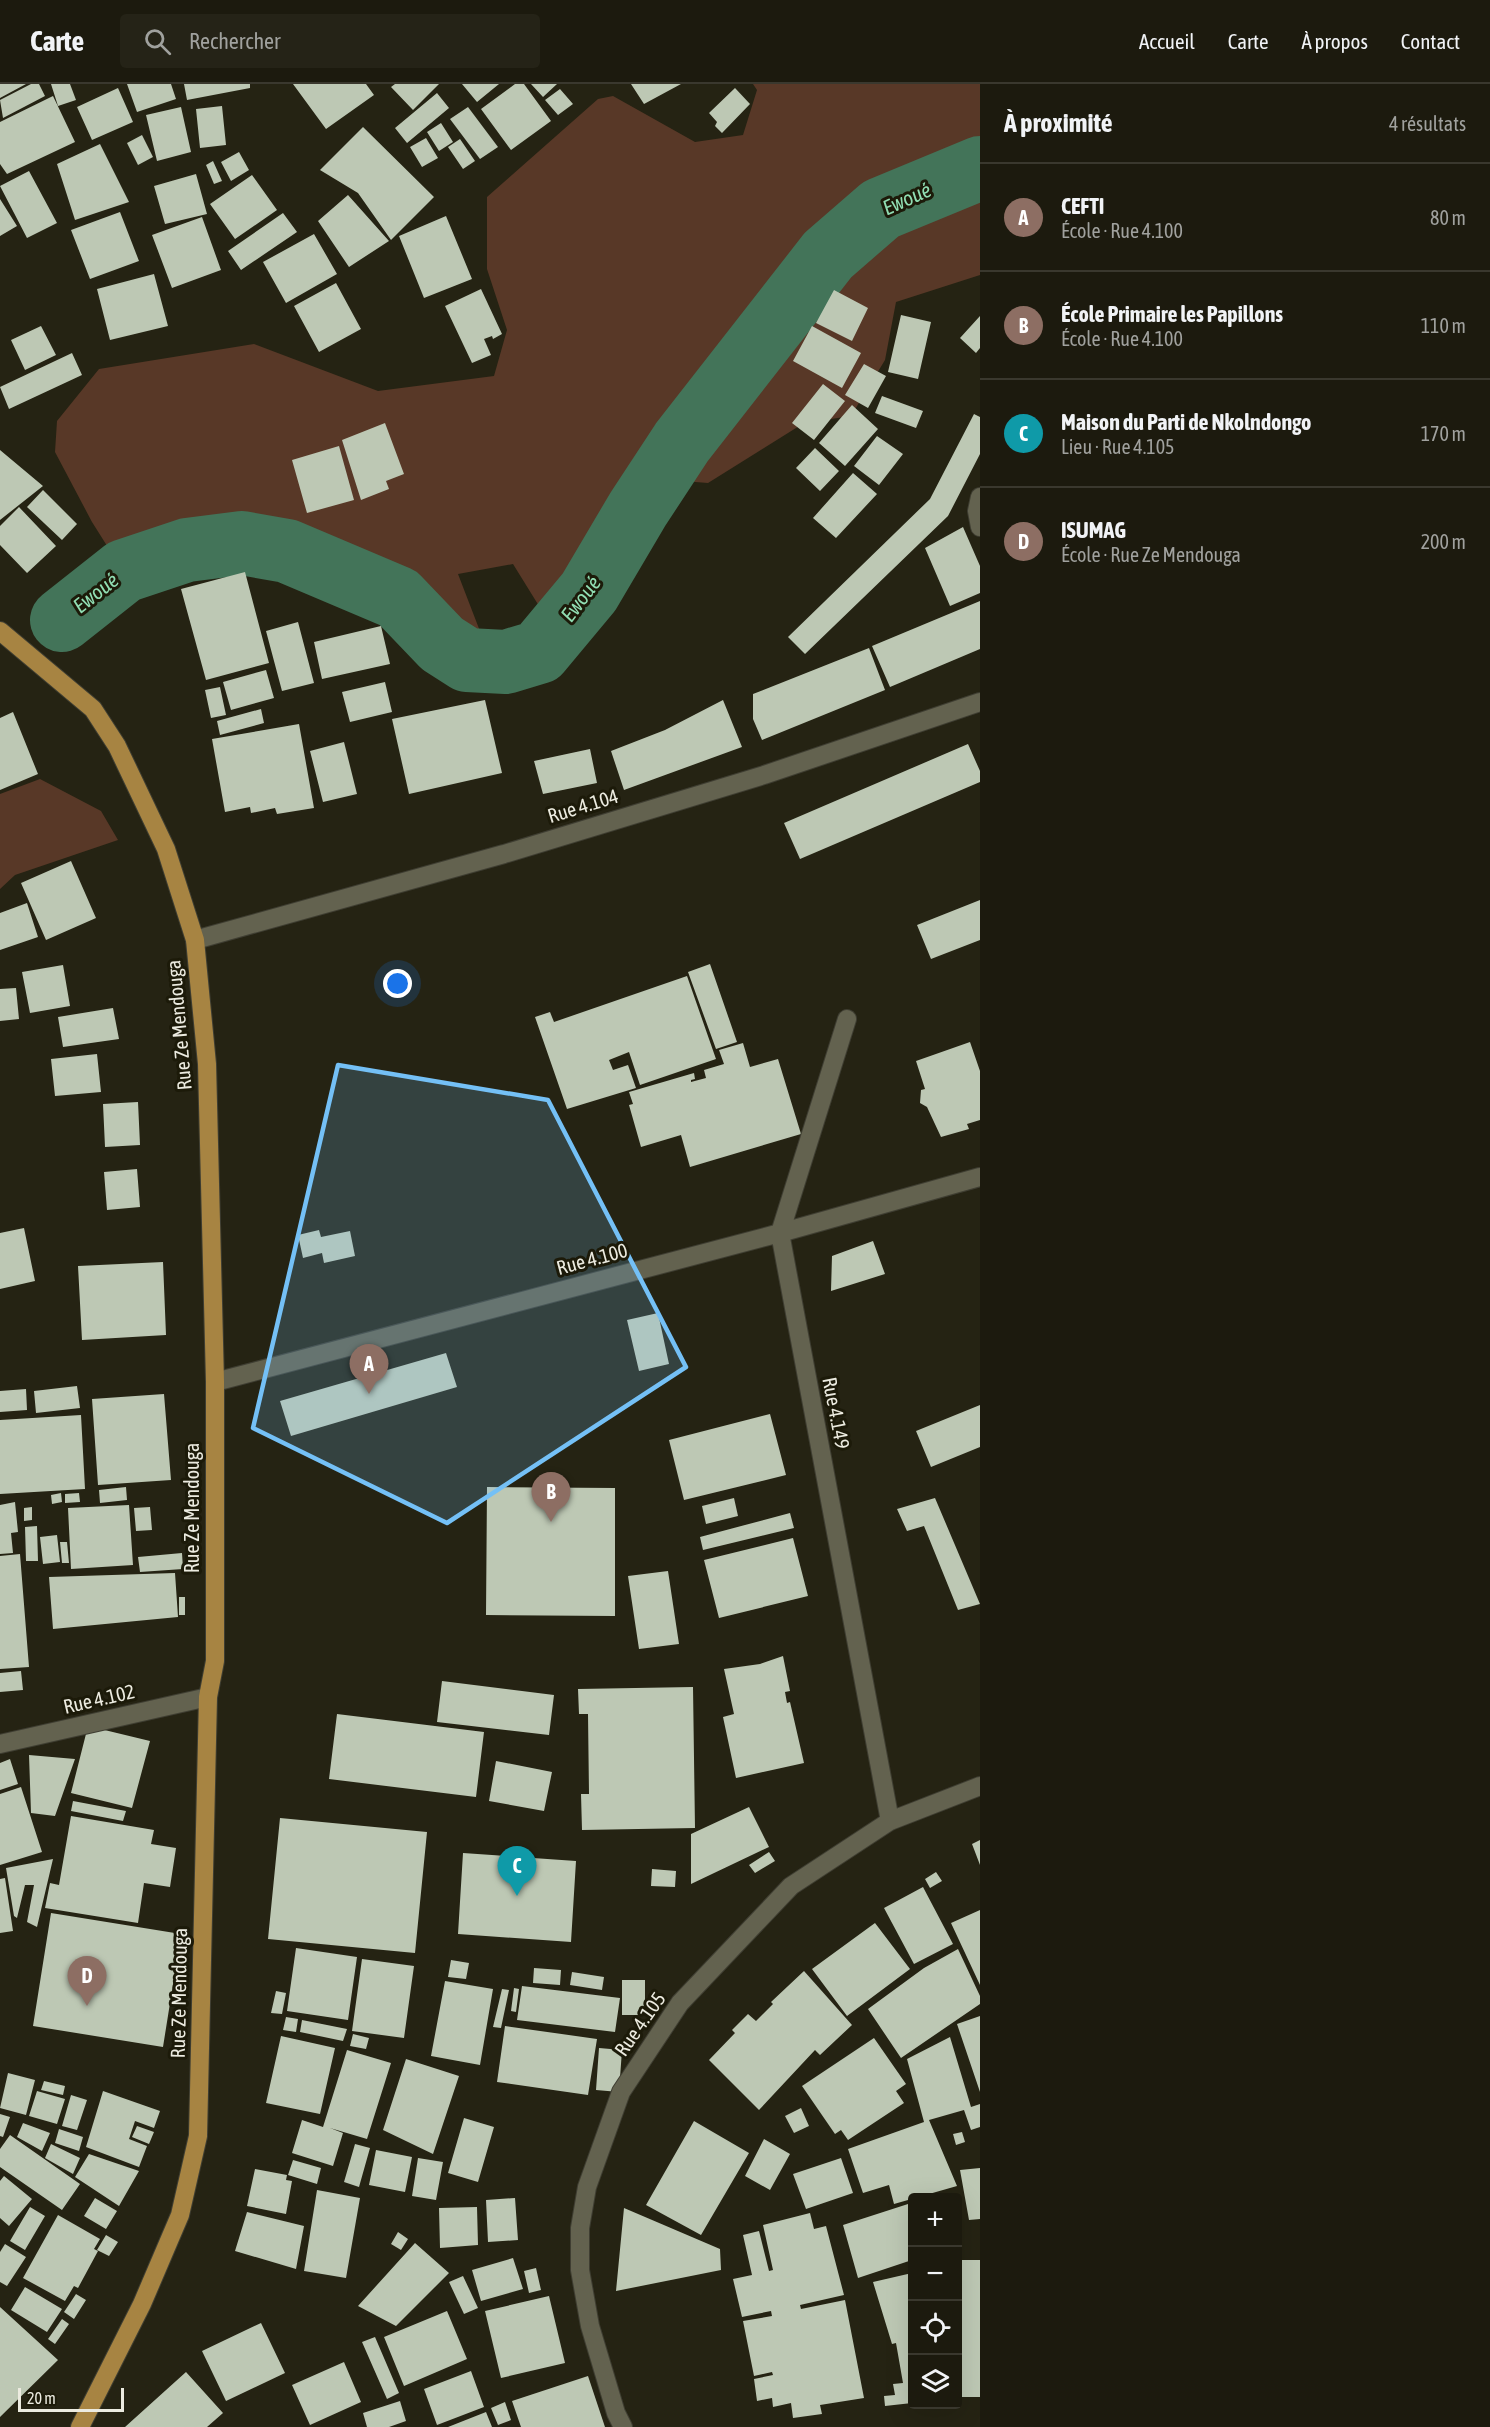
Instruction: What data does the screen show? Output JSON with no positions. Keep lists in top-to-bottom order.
{
  "streets": {
    "main road": ["Rue Ze Mendouga"],
    "street": [
      "Rue 4.104",
      "Rue 4.100",
      "Rue 4.149",
      "Rue 4.102",
      "Rue 4.105"
    ]
  },
  "crossings": [
    ["Rue 4.104", "Rue Ze Mendouga"],
    ["Rue Ze Mendouga", "Rue 4.100"],
    ["Rue Ze Mendouga", "Rue 4.102"],
    ["Rue 4.100", "Rue 4.149"],
    ["Rue 4.149", "Rue 4.105"]
  ],
  "water": ["Ewoué"],
  "scale_bar": "20 m",
  "page": {
    "header": "Carte",
    "search": "Rechercher",
    "nav": [
      "Accueil",
      "Carte",
      "À propos",
      "Contact"
    ],
    "heading": ["À proximité", "4 résultats"],
    "list": [
      {
        "mark": "A",
        "name": "CEFTI",
        "note": "École · Rue 4.100",
        "value": "80 m"
      },
      {
        "mark": "B",
        "name": "École Primaire les Papillons",
        "note": "École · Rue 4.100",
        "value": "110 m"
      },
      {
        "mark": "C",
        "name": "Maison du Parti de Nkolndongo",
        "note": "Lieu · Rue 4.105",
        "value": "170 m"
      },
      {
        "mark": "D",
        "name": "ISUMAG",
        "note": "École · Rue Ze Mendouga",
        "value": "200 m"
      }
    ],
    "pins": [
      "A",
      "B",
      "C",
      "D"
    ],
    "map_buttons": ["+", "−"],
    "scale": "20 m"
  }
}
